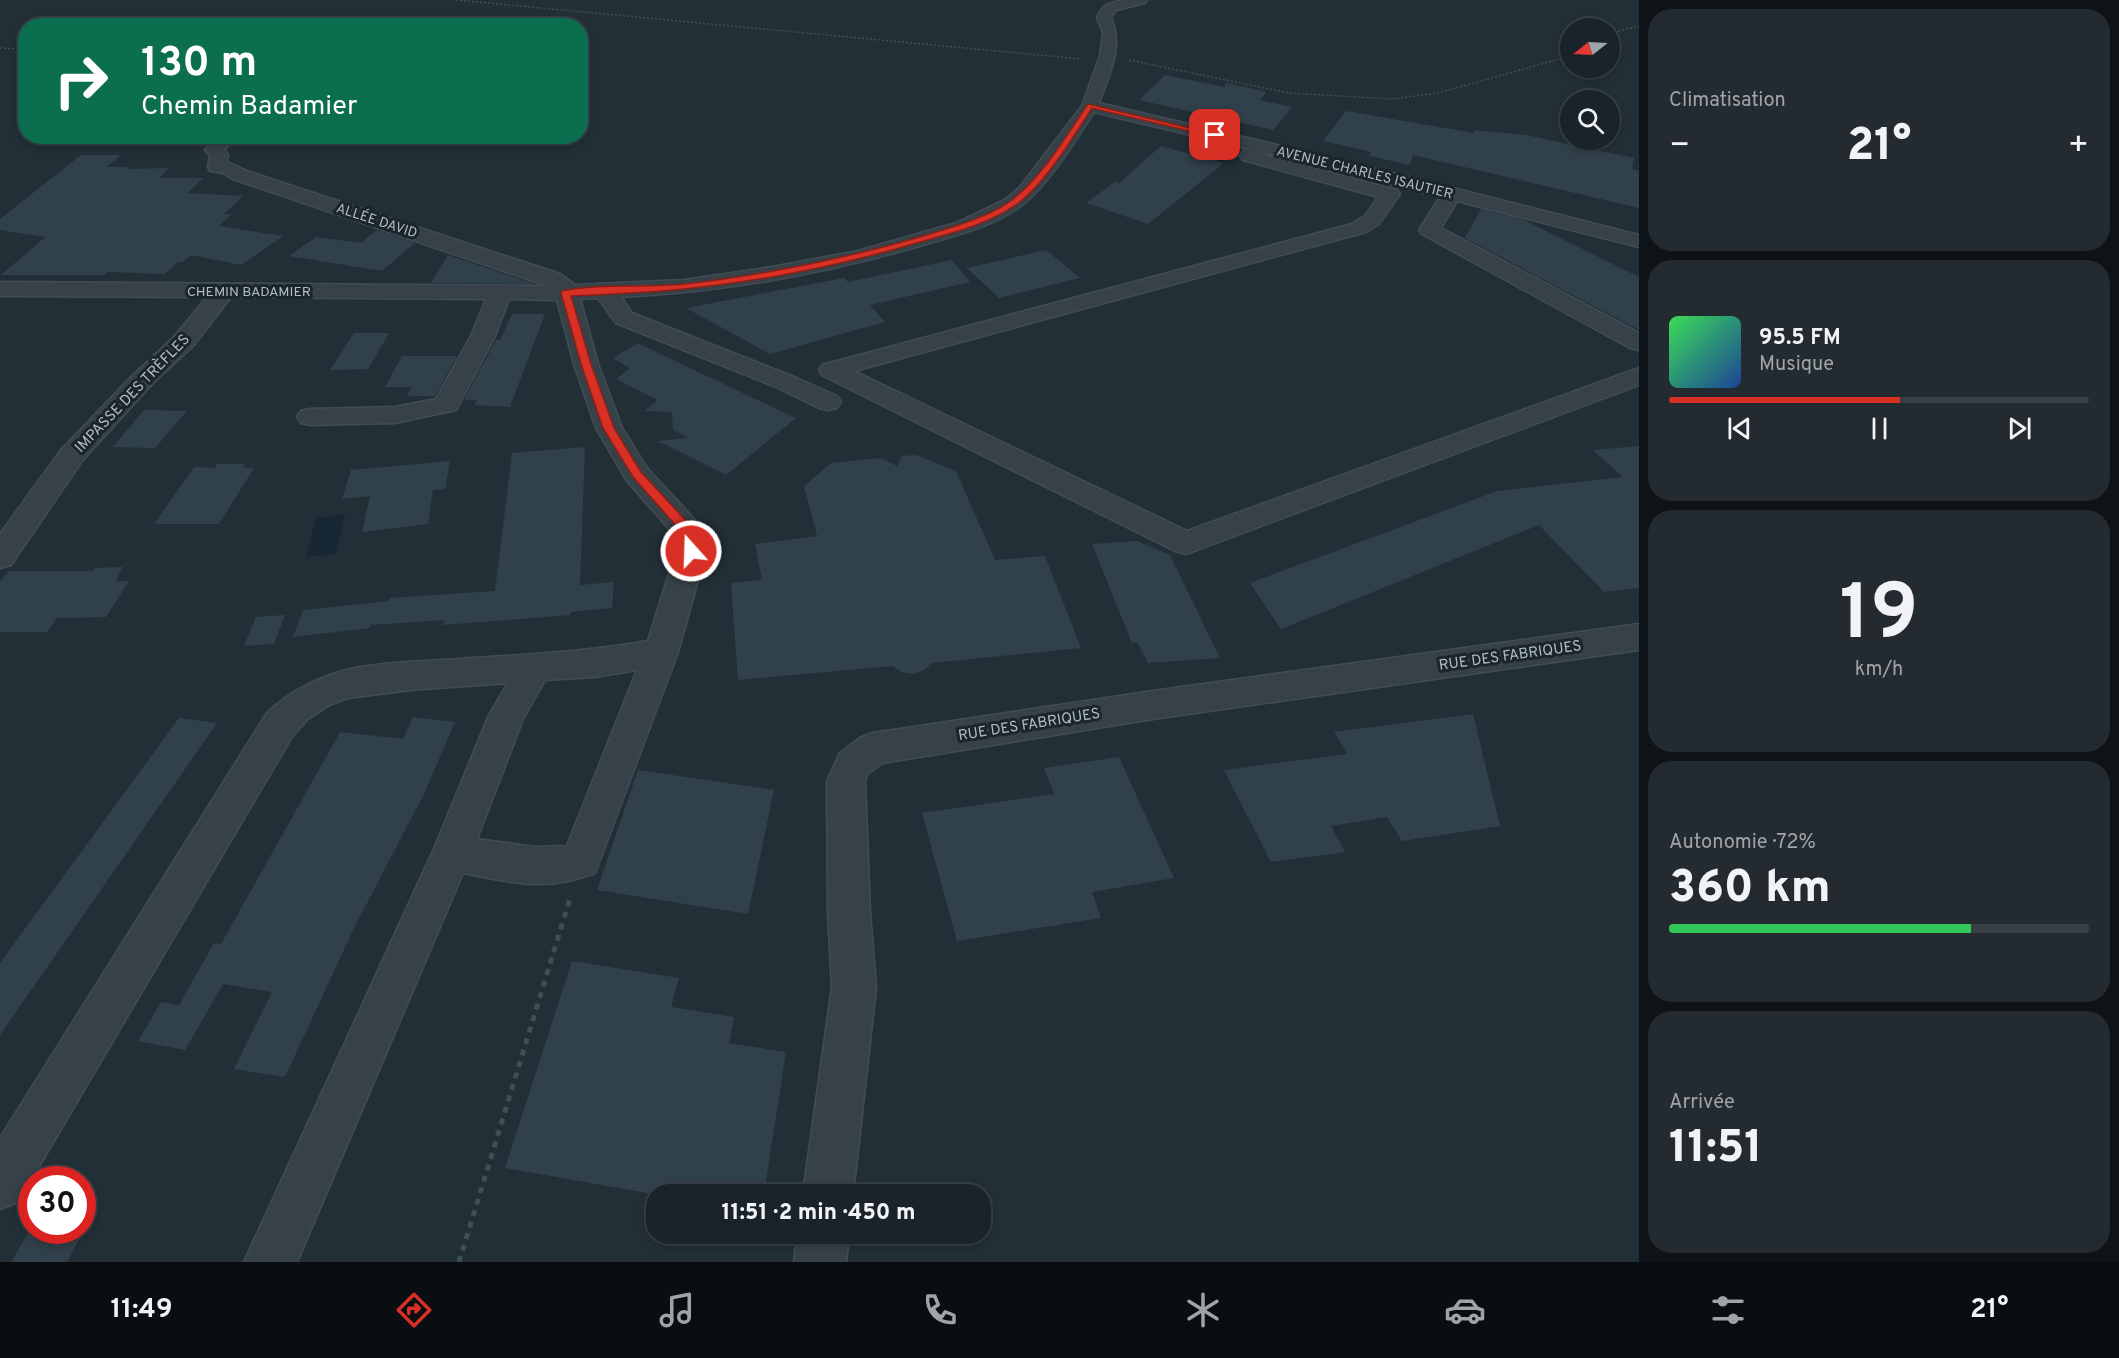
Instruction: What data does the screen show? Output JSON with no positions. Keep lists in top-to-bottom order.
{
  "streets": {
    "street": [
      "AVENUE CHARLES ISAUTIER",
      "ALLÉE DAVID",
      "CHEMIN BADAMIER",
      "IMPASSE DES TRÈFLES",
      "RUE DES FABRIQUES"
    ]
  },
  "crossings": [
    ["AVENUE CHARLES ISAUTIER", "CHEMIN BADAMIER"],
    ["ALLÉE DAVID", "CHEMIN BADAMIER"],
    ["CHEMIN BADAMIER", "IMPASSE DES TRÈFLES"]
  ],
  "north": "left",
  "page": {
    "tile": [
      "Climatisation",
      ["19", "km/h"],
      ["Autonomie · 72%", "360 km"],
      ["Arrivée", "11:51"]
    ],
    "turn": ["130 m", "Chemin Badamier"],
    "heat": ["−", "21°", "+"],
    "song": ["95.5 FM", "Musique"],
    "limit": "30",
    "trip": "11:51 · 2 min · 450 m",
    "tabs": ["11:49", "21°"]
  }
}
